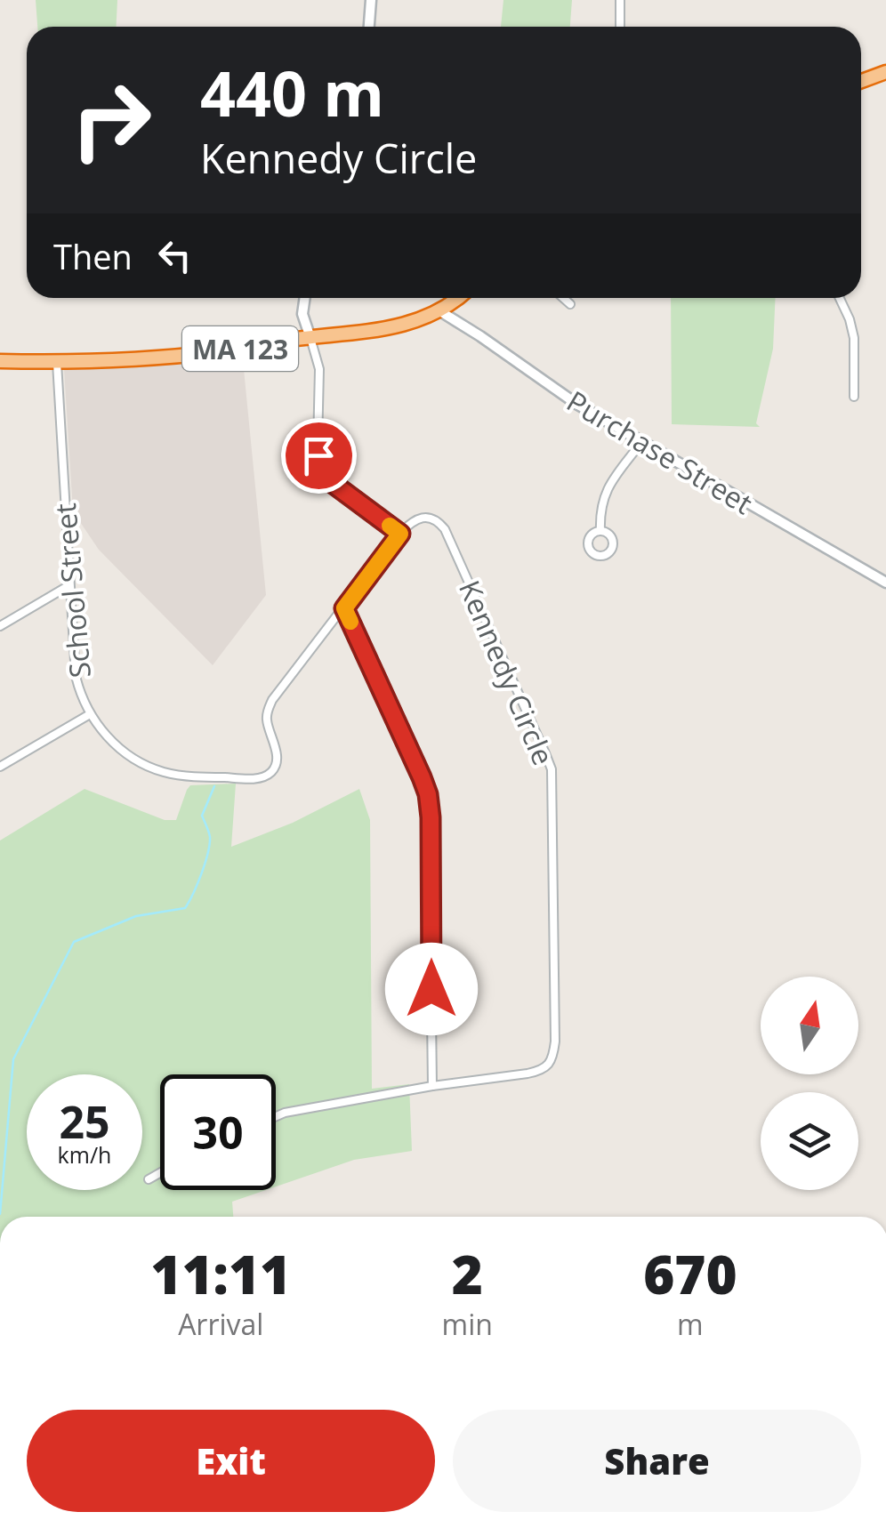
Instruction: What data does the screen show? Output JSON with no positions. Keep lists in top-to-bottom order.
{
  "streets": {
    "highway": ["MA 123"],
    "street": ["Purchase Street", "School Street", "Kennedy Circle"]
  },
  "crossings": [
    ["MA 123", "Purchase Street"],
    ["MA 123", "School Street"]
  ],
  "north": "top",
  "page": {
    "turn": ["440 m", "Kennedy Circle"],
    "then": "Then",
    "speed": "25 km/h",
    "limit": "30",
    "eta": [
      "11:11",
      "Arrival",
      "2",
      "min",
      "670",
      "m"
    ],
    "buttons": ["Exit", "Share"]
  }
}
